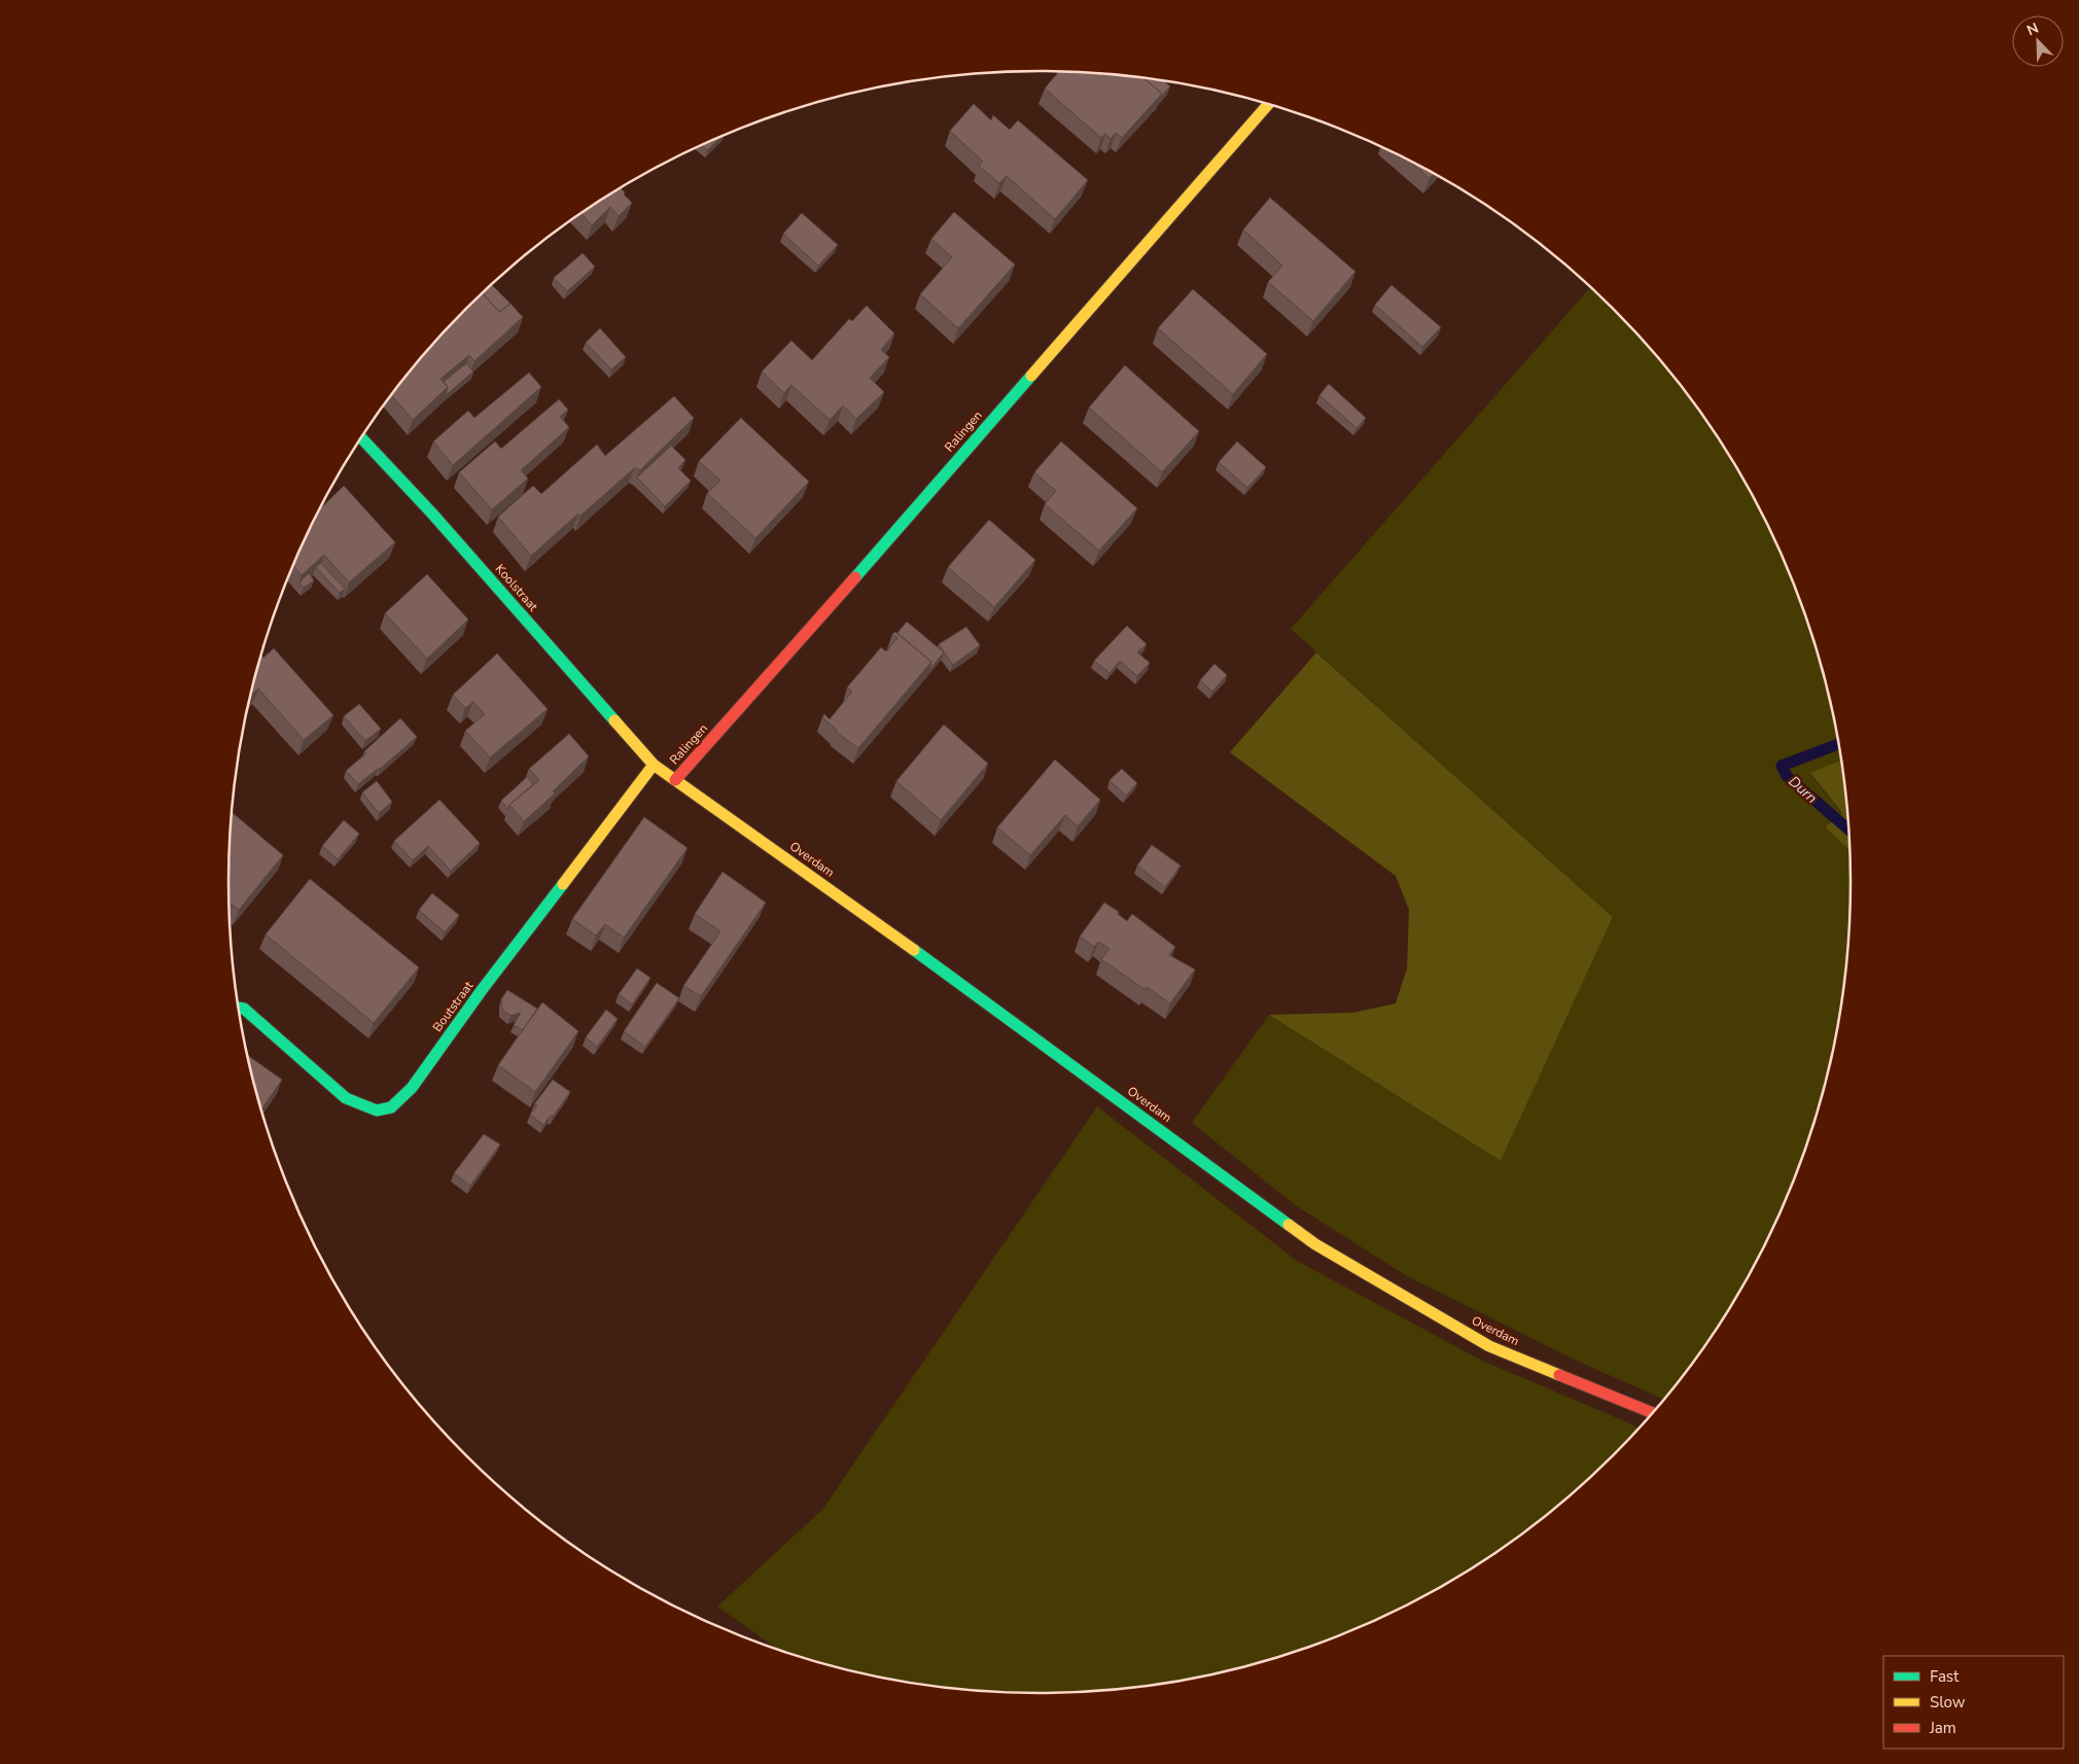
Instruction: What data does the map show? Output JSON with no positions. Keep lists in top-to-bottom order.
{
  "streets": {
    "street": [
      "Ralingen",
      "Koolstraat",
      "Overdam",
      "Boutstraat"
    ]
  },
  "crossings": [
    ["Ralingen", "Overdam"],
    ["Koolstraat", "Overdam"],
    ["Koolstraat", "Boutstraat"],
    ["Overdam", "Boutstraat"]
  ],
  "water": ["Durn"],
  "legend": ["Fast", "Slow", "Jam"],
  "north": "top left"
}
